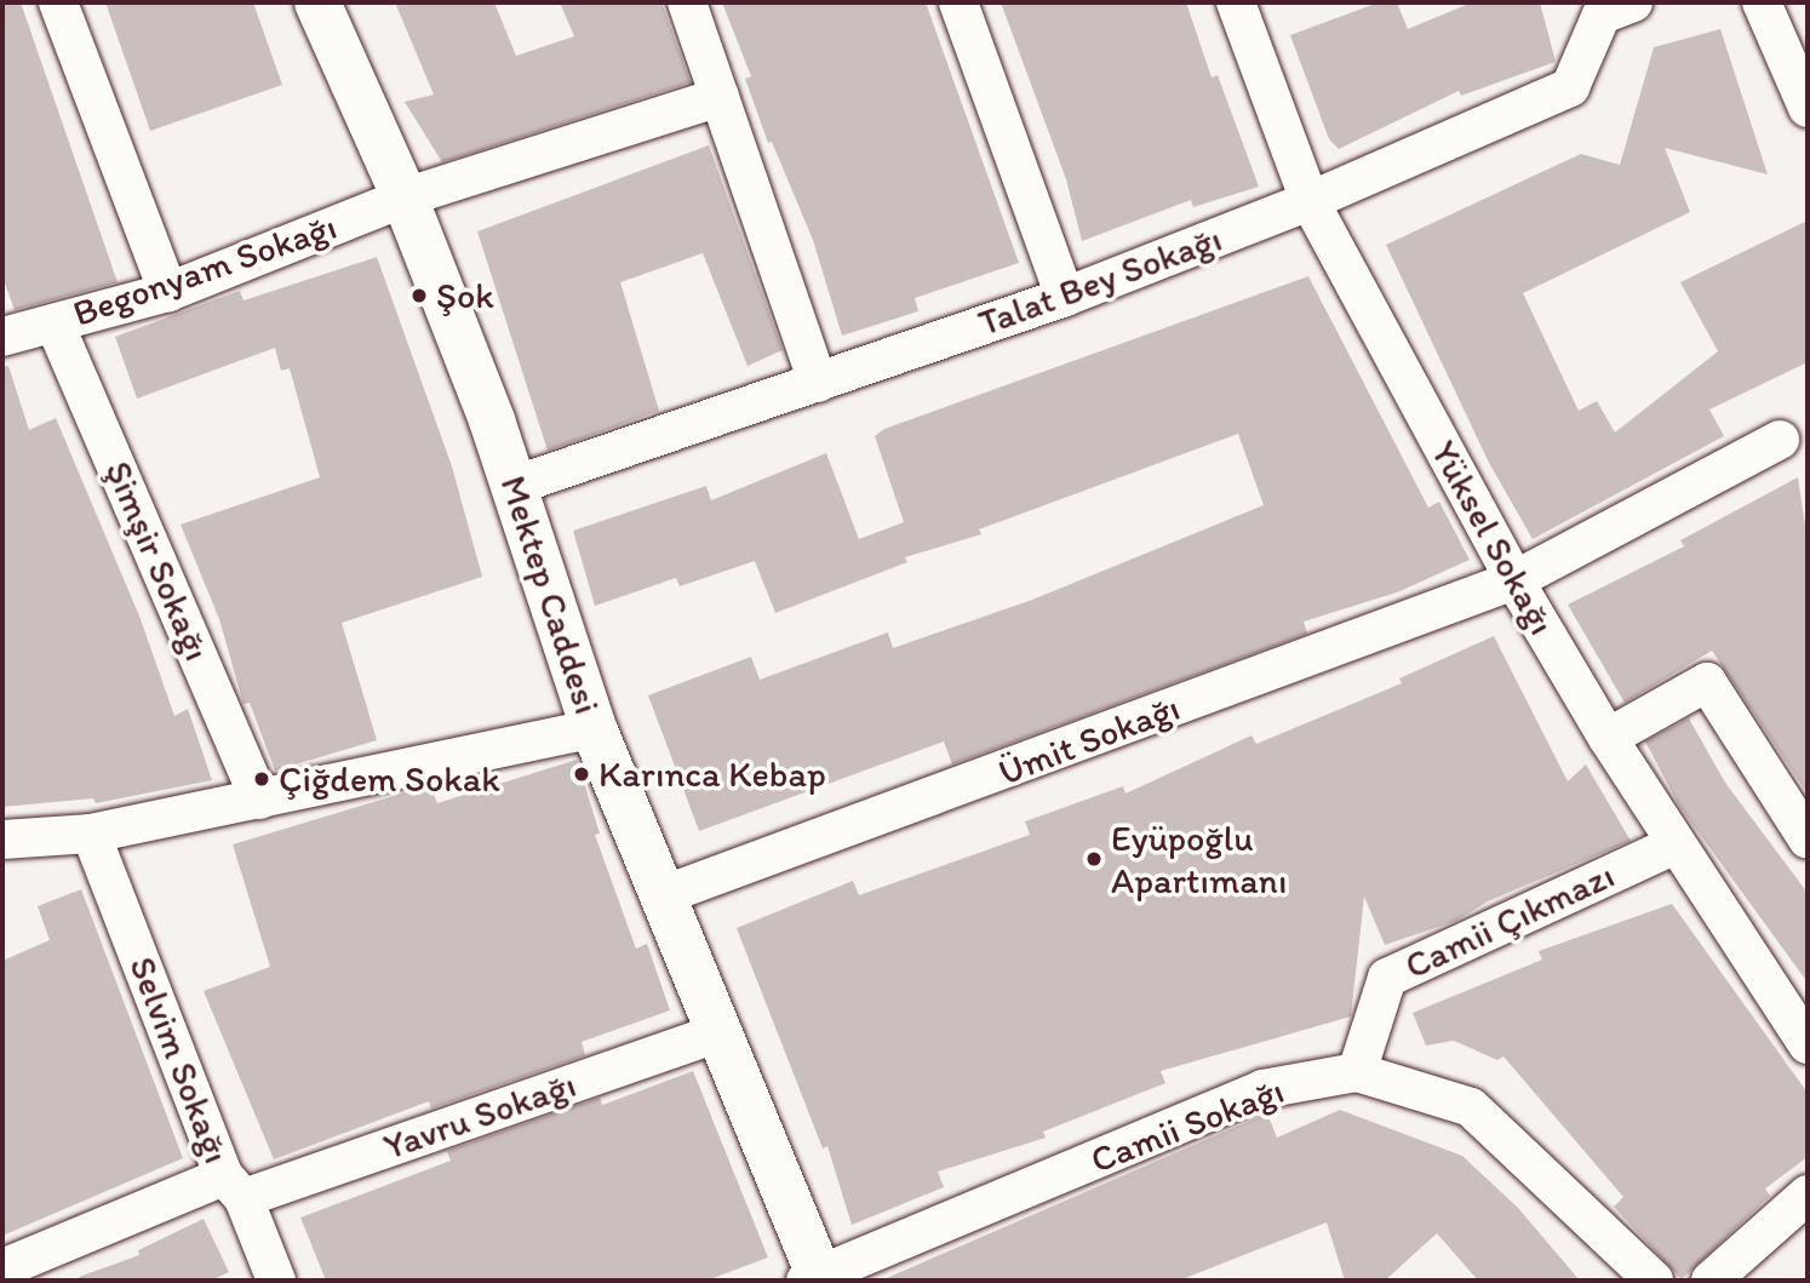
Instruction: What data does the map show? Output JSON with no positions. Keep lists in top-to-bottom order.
{
  "streets": {
    "street": [
      "Begonyam Sokağı",
      "Talat Bey Sokağı",
      "Yüksel Sokağı",
      "Şimşir Sokağı",
      "Mektep Caddesi",
      "Ümit Sokağı",
      "Camii Çıkmazı",
      "Selvim Sokağı",
      "Yavru Sokağı",
      "Camii Sokağı"
    ]
  },
  "crossings": [
    ["Begonyam Sokağı", "Şimşir Sokağı"],
    ["Begonyam Sokağı", "Mektep Caddesi"],
    ["Talat Bey Sokağı", "Yüksel Sokağı"],
    ["Talat Bey Sokağı", "Mektep Caddesi"],
    ["Yüksel Sokağı", "Ümit Sokağı"],
    ["Yüksel Sokağı", "Camii Çıkmazı"],
    ["Mektep Caddesi", "Ümit Sokağı"],
    ["Mektep Caddesi", "Yavru Sokağı"],
    ["Mektep Caddesi", "Camii Sokağı"],
    ["Camii Çıkmazı", "Camii Sokağı"],
    ["Selvim Sokağı", "Yavru Sokağı"]
  ],
  "places": [
    "Şok",
    "Karınca Kebap",
    "Çiğdem Sokak",
    "Eyüpoğlu Apartımanı"
  ]
}
